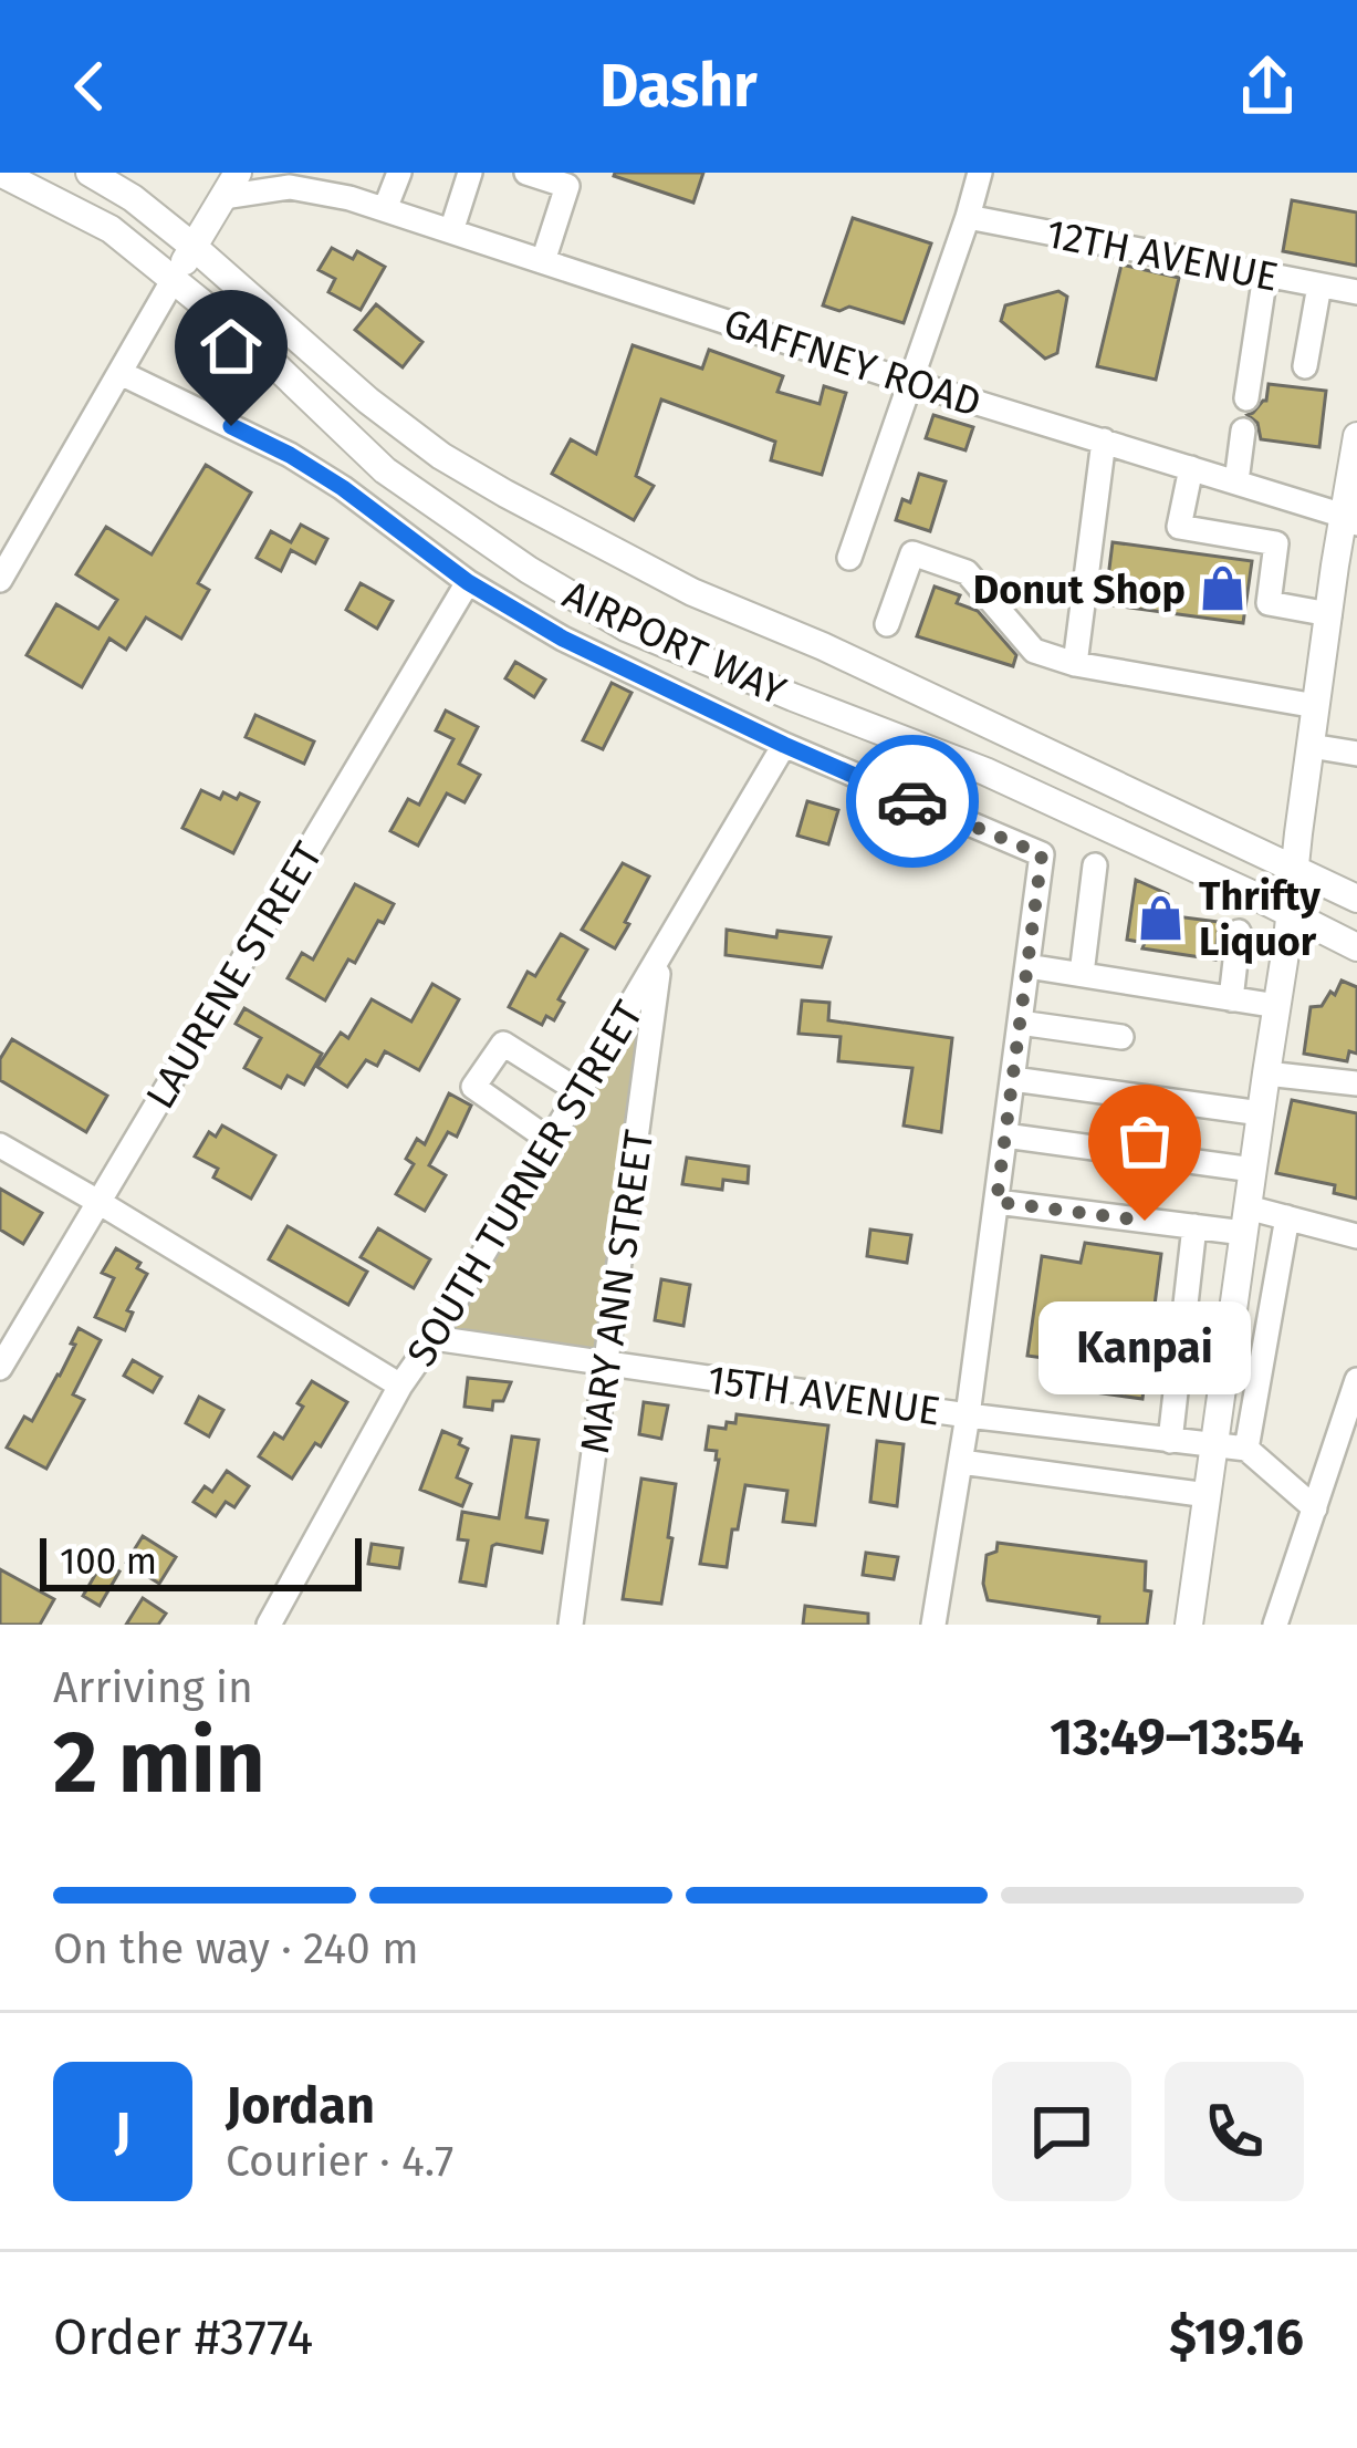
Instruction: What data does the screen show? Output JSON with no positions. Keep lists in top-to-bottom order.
{
  "streets": {
    "main road": ["AIRPORT WAY"],
    "street": [
      "12TH AVENUE",
      "GAFFNEY ROAD",
      "LAURENE STREET",
      "SOUTH TURNER STREET",
      "MARY ANN STREET",
      "15TH AVENUE"
    ]
  },
  "crossings": [
    ["SOUTH TURNER STREET", "MARY ANN STREET"],
    ["SOUTH TURNER STREET", "15TH AVENUE"],
    ["MARY ANN STREET", "15TH AVENUE"]
  ],
  "places": {
    "shop": ["Donut Shop", "Thrifty Liquor"],
    "other": ["Kanpai"]
  },
  "scale_bar": "100 m",
  "page": {
    "header": "Dashr",
    "bubble": "Kanpai",
    "scale": "100 m",
    "heading": ["2 min", "Arriving in", "13:49–13:54"],
    "panel": [
      "Jordan",
      "Courier · 4.7",
      "Order #3774",
      "$19.16"
    ],
    "bar": "On the way · 240 m",
    "round": "J"
  }
}
